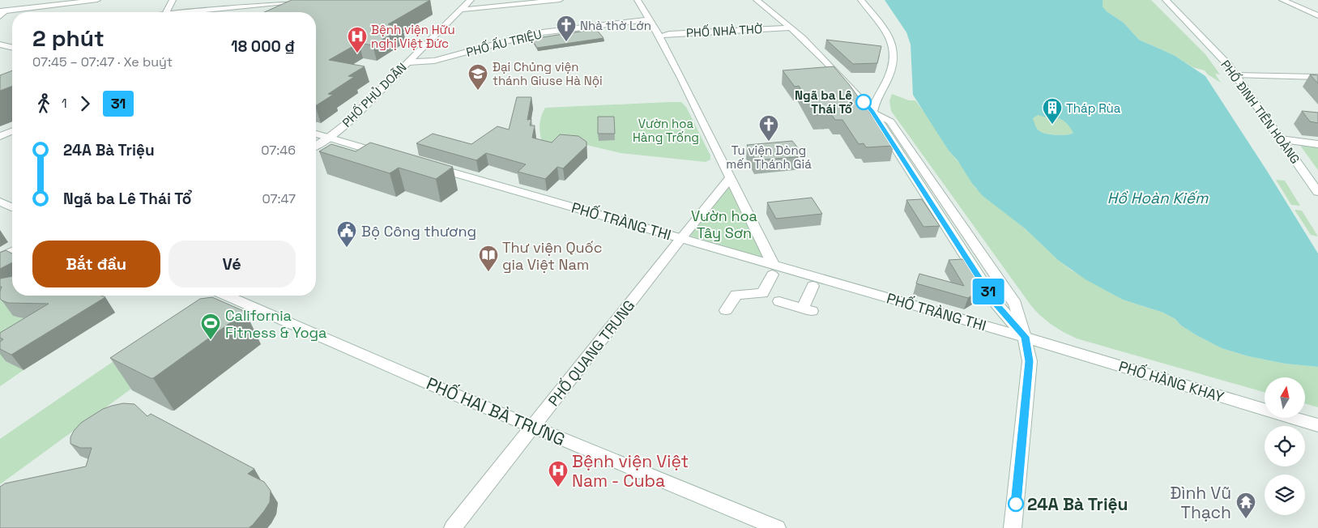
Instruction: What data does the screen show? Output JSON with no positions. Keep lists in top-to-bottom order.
{
  "streets": {
    "street": [
      "PHỐ NHÀ THỜ",
      "PHỐ ẤU TRIỆU",
      "PHỐ PHỦ DOÃN",
      "PHỐ ĐINH TIÊN HOÀNG",
      "PHỐ TRÀNG THI",
      "PHỐ QUANG TRUNG",
      "PHỐ HÀNG KHAY",
      "PHỐ HAI BÀ TRƯNG"
    ]
  },
  "crossings": [
    ["PHỐ ẤU TRIỆU", "PHỐ PHỦ DOÃN"],
    ["PHỐ TRÀNG THI", "PHỐ QUANG TRUNG"],
    ["PHỐ TRÀNG THI", "PHỐ HÀNG KHAY"],
    ["PHỐ QUANG TRUNG", "PHỐ HAI BÀ TRƯNG"]
  ],
  "water": ["Hồ Hoàn Kiếm"],
  "parks": ["Vườn hoa Hàng Trống", "Vườn hoa Tây Sơn"],
  "places": {
    "church": ["Nhà thờ Lớn", "Tu viện Dòng mến Thánh Giá"],
    "hospital": ["Bệnh viện Hữu nghị Việt Đức", "Bệnh viện Việt Nam - Cuba"],
    "school or university": ["Đại Chủng viện thánh Giuse Hà Nội"],
    "other": ["Ngã ba Lê Thái Tổ", "24A Bà Triệu"],
    "building": ["Tháp Rùa"],
    "public building": ["Bộ Công thương"],
    "library": ["Thư viện Quốc gia Việt Nam"],
    "sports": ["California Fitness & Yoga"],
    "temple": ["Đình Vũ Thạch"]
  },
  "lines": ["bus line 31"],
  "north": "top",
  "page": {
    "on_map": "31",
    "heading": ["2 phút", "07:45 – 07:47 · Xe buýt", "18 000 ₫"],
    "legs": ["1", "31"],
    "list": [
      {
        "name": "24A Bà Triệu",
        "value": "07:46"
      },
      {
        "name": "Ngã ba Lê Thái Tổ",
        "value": "07:47"
      }
    ],
    "buttons": ["Bắt đầu", "Vé"]
  }
}
